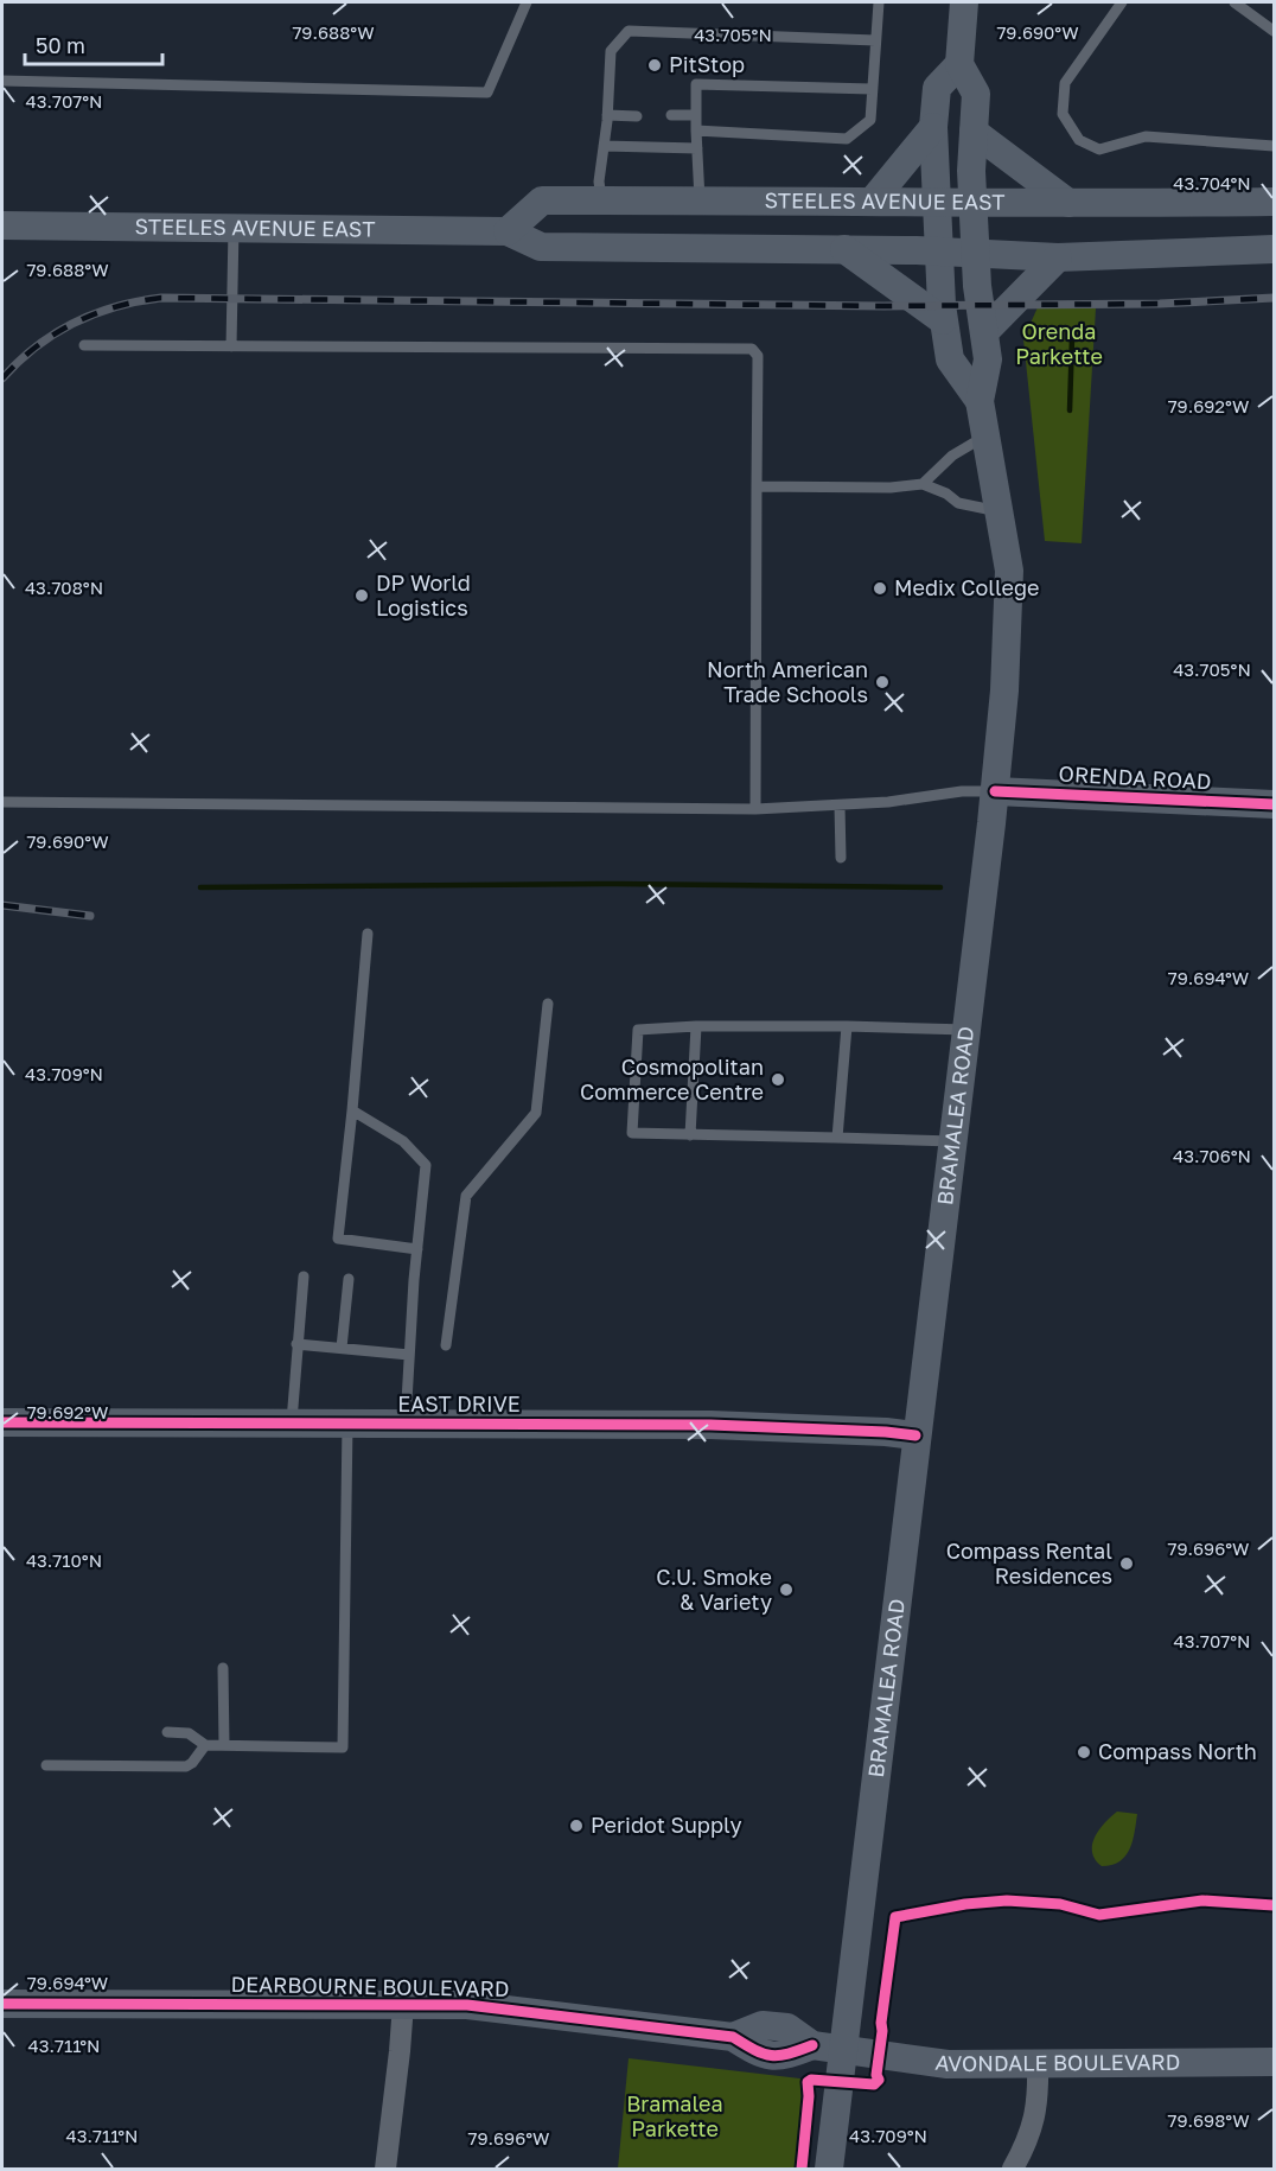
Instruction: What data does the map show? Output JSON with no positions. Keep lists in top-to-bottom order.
{
  "streets": {
    "main road": [
      "STEELES AVENUE EAST",
      "ORENDA ROAD",
      "BRAMALEA ROAD",
      "EAST DRIVE",
      "DEARBOURNE BOULEVARD",
      "AVONDALE BOULEVARD"
    ]
  },
  "crossings": [
    ["STEELES AVENUE EAST", "BRAMALEA ROAD"],
    ["ORENDA ROAD", "BRAMALEA ROAD"],
    ["BRAMALEA ROAD", "EAST DRIVE"],
    ["BRAMALEA ROAD", "DEARBOURNE BOULEVARD"],
    ["BRAMALEA ROAD", "AVONDALE BOULEVARD"],
    ["DEARBOURNE BOULEVARD", "AVONDALE BOULEVARD"]
  ],
  "parks": ["Orenda Parkette", "Bramalea Parkette"],
  "places": [
    "PitStop",
    "Medix College",
    "DP World Logistics",
    "North American Trade Schools",
    "Cosmopolitan Commerce Centre",
    "Compass Rental Residences",
    "C.U. Smoke & Variety",
    "Compass North",
    "Peridot Supply"
  ],
  "scale_bar": "50 m",
  "coordinates": [
    "79.688°W",
    "79.690°W",
    "43.705°N",
    "43.707°N",
    "43.704°N",
    "79.692°W",
    "43.708°N",
    "79.694°W",
    "43.709°N",
    "43.706°N",
    "79.696°W",
    "43.710°N",
    "43.711°N",
    "79.698°W"
  ]
}
